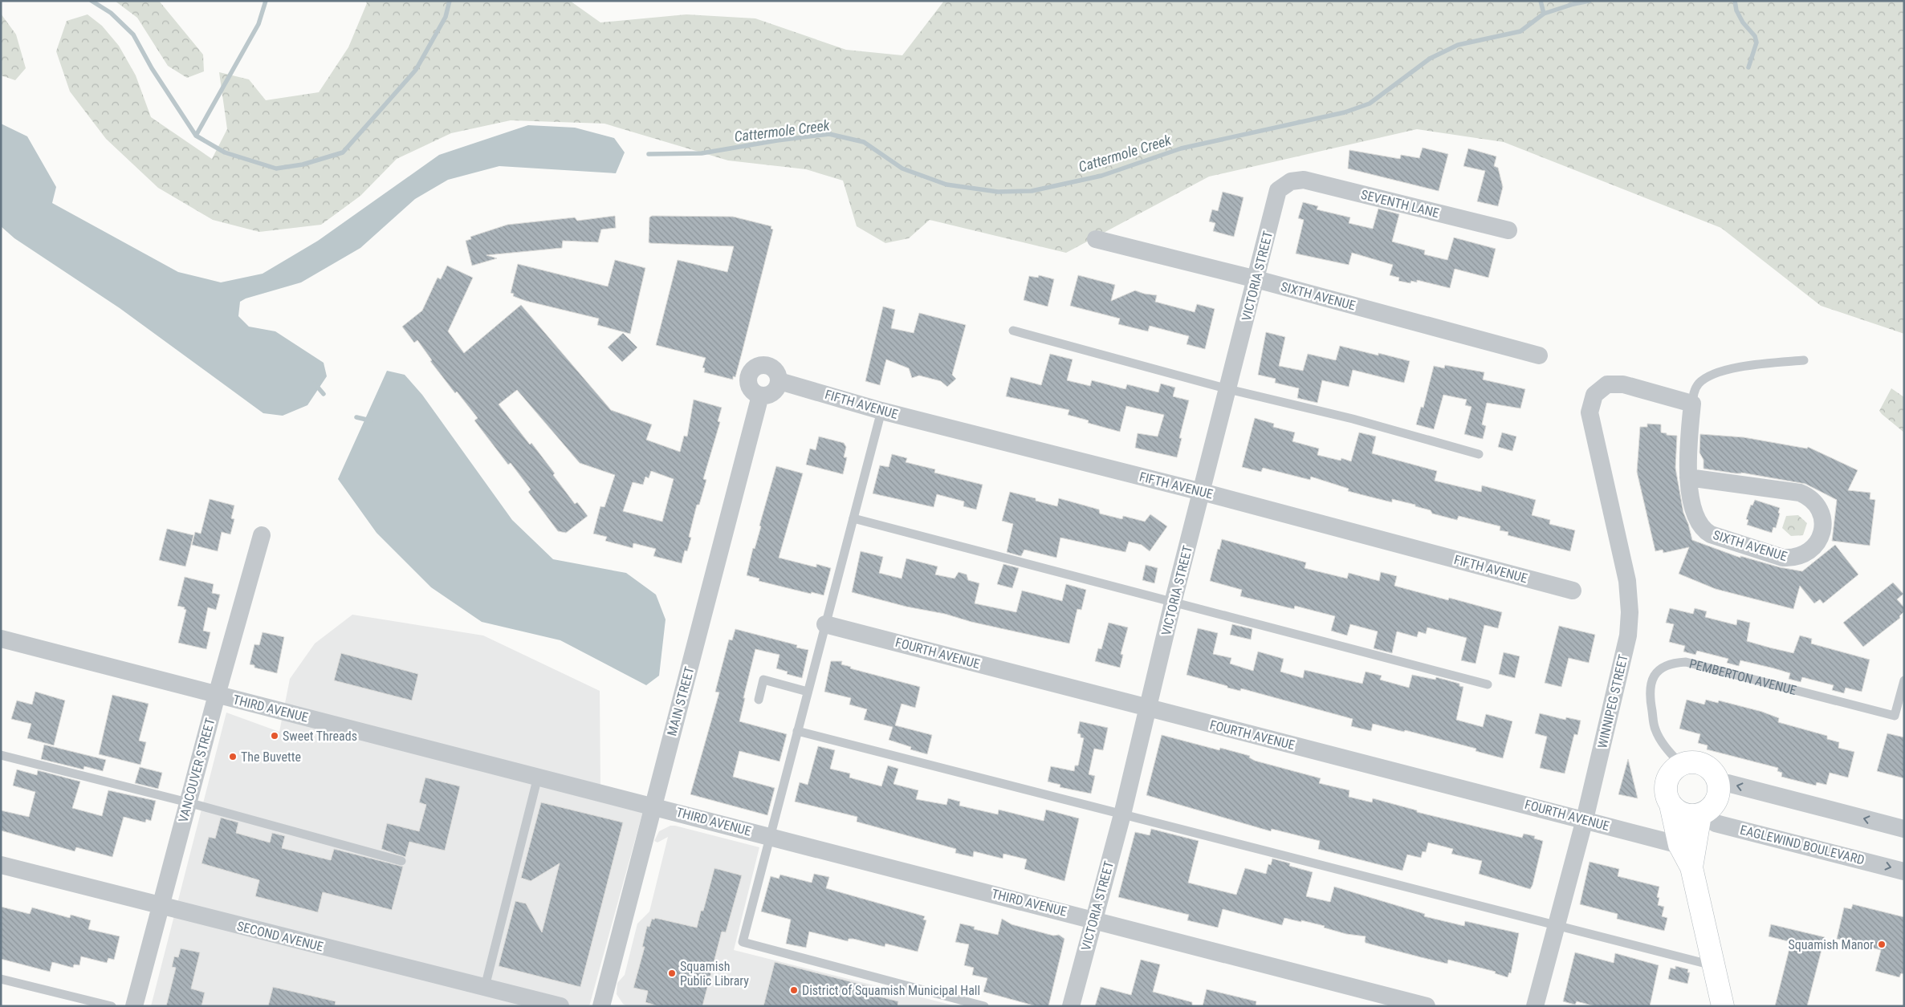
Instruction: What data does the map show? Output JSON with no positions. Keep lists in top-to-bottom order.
{
  "streets": {
    "street": [
      "SEVENTH LANE",
      "VICTORIA STREET",
      "SIXTH AVENUE",
      "FIFTH AVENUE",
      "FOURTH AVENUE",
      "MAIN STREET",
      "WINNIPEG STREET",
      "THIRD AVENUE",
      "VANCOUVER STREET",
      "EAGLEWIND BOULEVARD",
      "SECOND AVENUE"
    ],
    "lane": ["PEMBERTON AVENUE"]
  },
  "crossings": [
    ["SEVENTH LANE", "VICTORIA STREET"],
    ["VICTORIA STREET", "SIXTH AVENUE"],
    ["VICTORIA STREET", "FIFTH AVENUE"],
    ["VICTORIA STREET", "FOURTH AVENUE"],
    ["VICTORIA STREET", "THIRD AVENUE"],
    ["SIXTH AVENUE", "WINNIPEG STREET"],
    ["FIFTH AVENUE", "MAIN STREET"],
    ["FOURTH AVENUE", "WINNIPEG STREET"],
    ["PEMBERTON AVENUE", "EAGLEWIND BOULEVARD"],
    ["MAIN STREET", "THIRD AVENUE"],
    ["THIRD AVENUE", "VANCOUVER STREET"],
    ["VANCOUVER STREET", "SECOND AVENUE"]
  ],
  "water": ["Cattermole Creek"],
  "places": [
    "Sweet Threads",
    "The Buvette",
    "Squamish Manor",
    "Squamish Public Library",
    "District of Squamish Municipal Hall"
  ]
}
